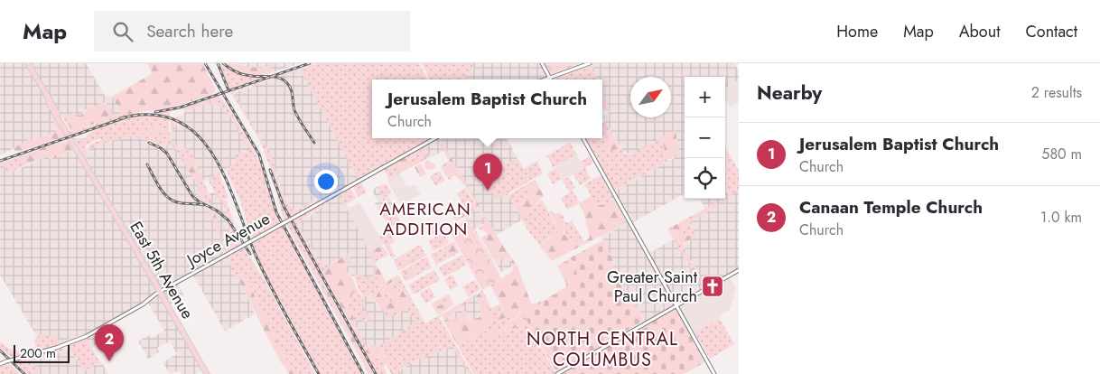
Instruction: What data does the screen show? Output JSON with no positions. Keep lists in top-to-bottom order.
{
  "streets": {
    "main road": ["East 5th Avenue"],
    "street": ["Joyce Avenue"]
  },
  "crossings": [
    ["Joyce Avenue", "East 5th Avenue"]
  ],
  "districts": ["AMERICAN ADDITION", "NORTH CENTRAL COLUMBUS"],
  "places": {
    "church": ["Greater Saint Paul Church"]
  },
  "scale_bar": "200 m",
  "north": "top right",
  "page": {
    "header": "Map",
    "search": "Search here",
    "nav": [
      "Home",
      "Map",
      "About",
      "Contact"
    ],
    "heading": ["Nearby", "2 results"],
    "map_buttons": ["+", "−"],
    "popup": ["Jerusalem Baptist Church", "Church"],
    "list": [
      {
        "mark": "1",
        "name": "Jerusalem Baptist Church",
        "note": "Church",
        "value": "580 m"
      },
      {
        "mark": "2",
        "name": "Canaan Temple Church",
        "note": "Church",
        "value": "1.0 km"
      }
    ],
    "pins": ["1", "2"],
    "scale": "200 m"
  }
}
